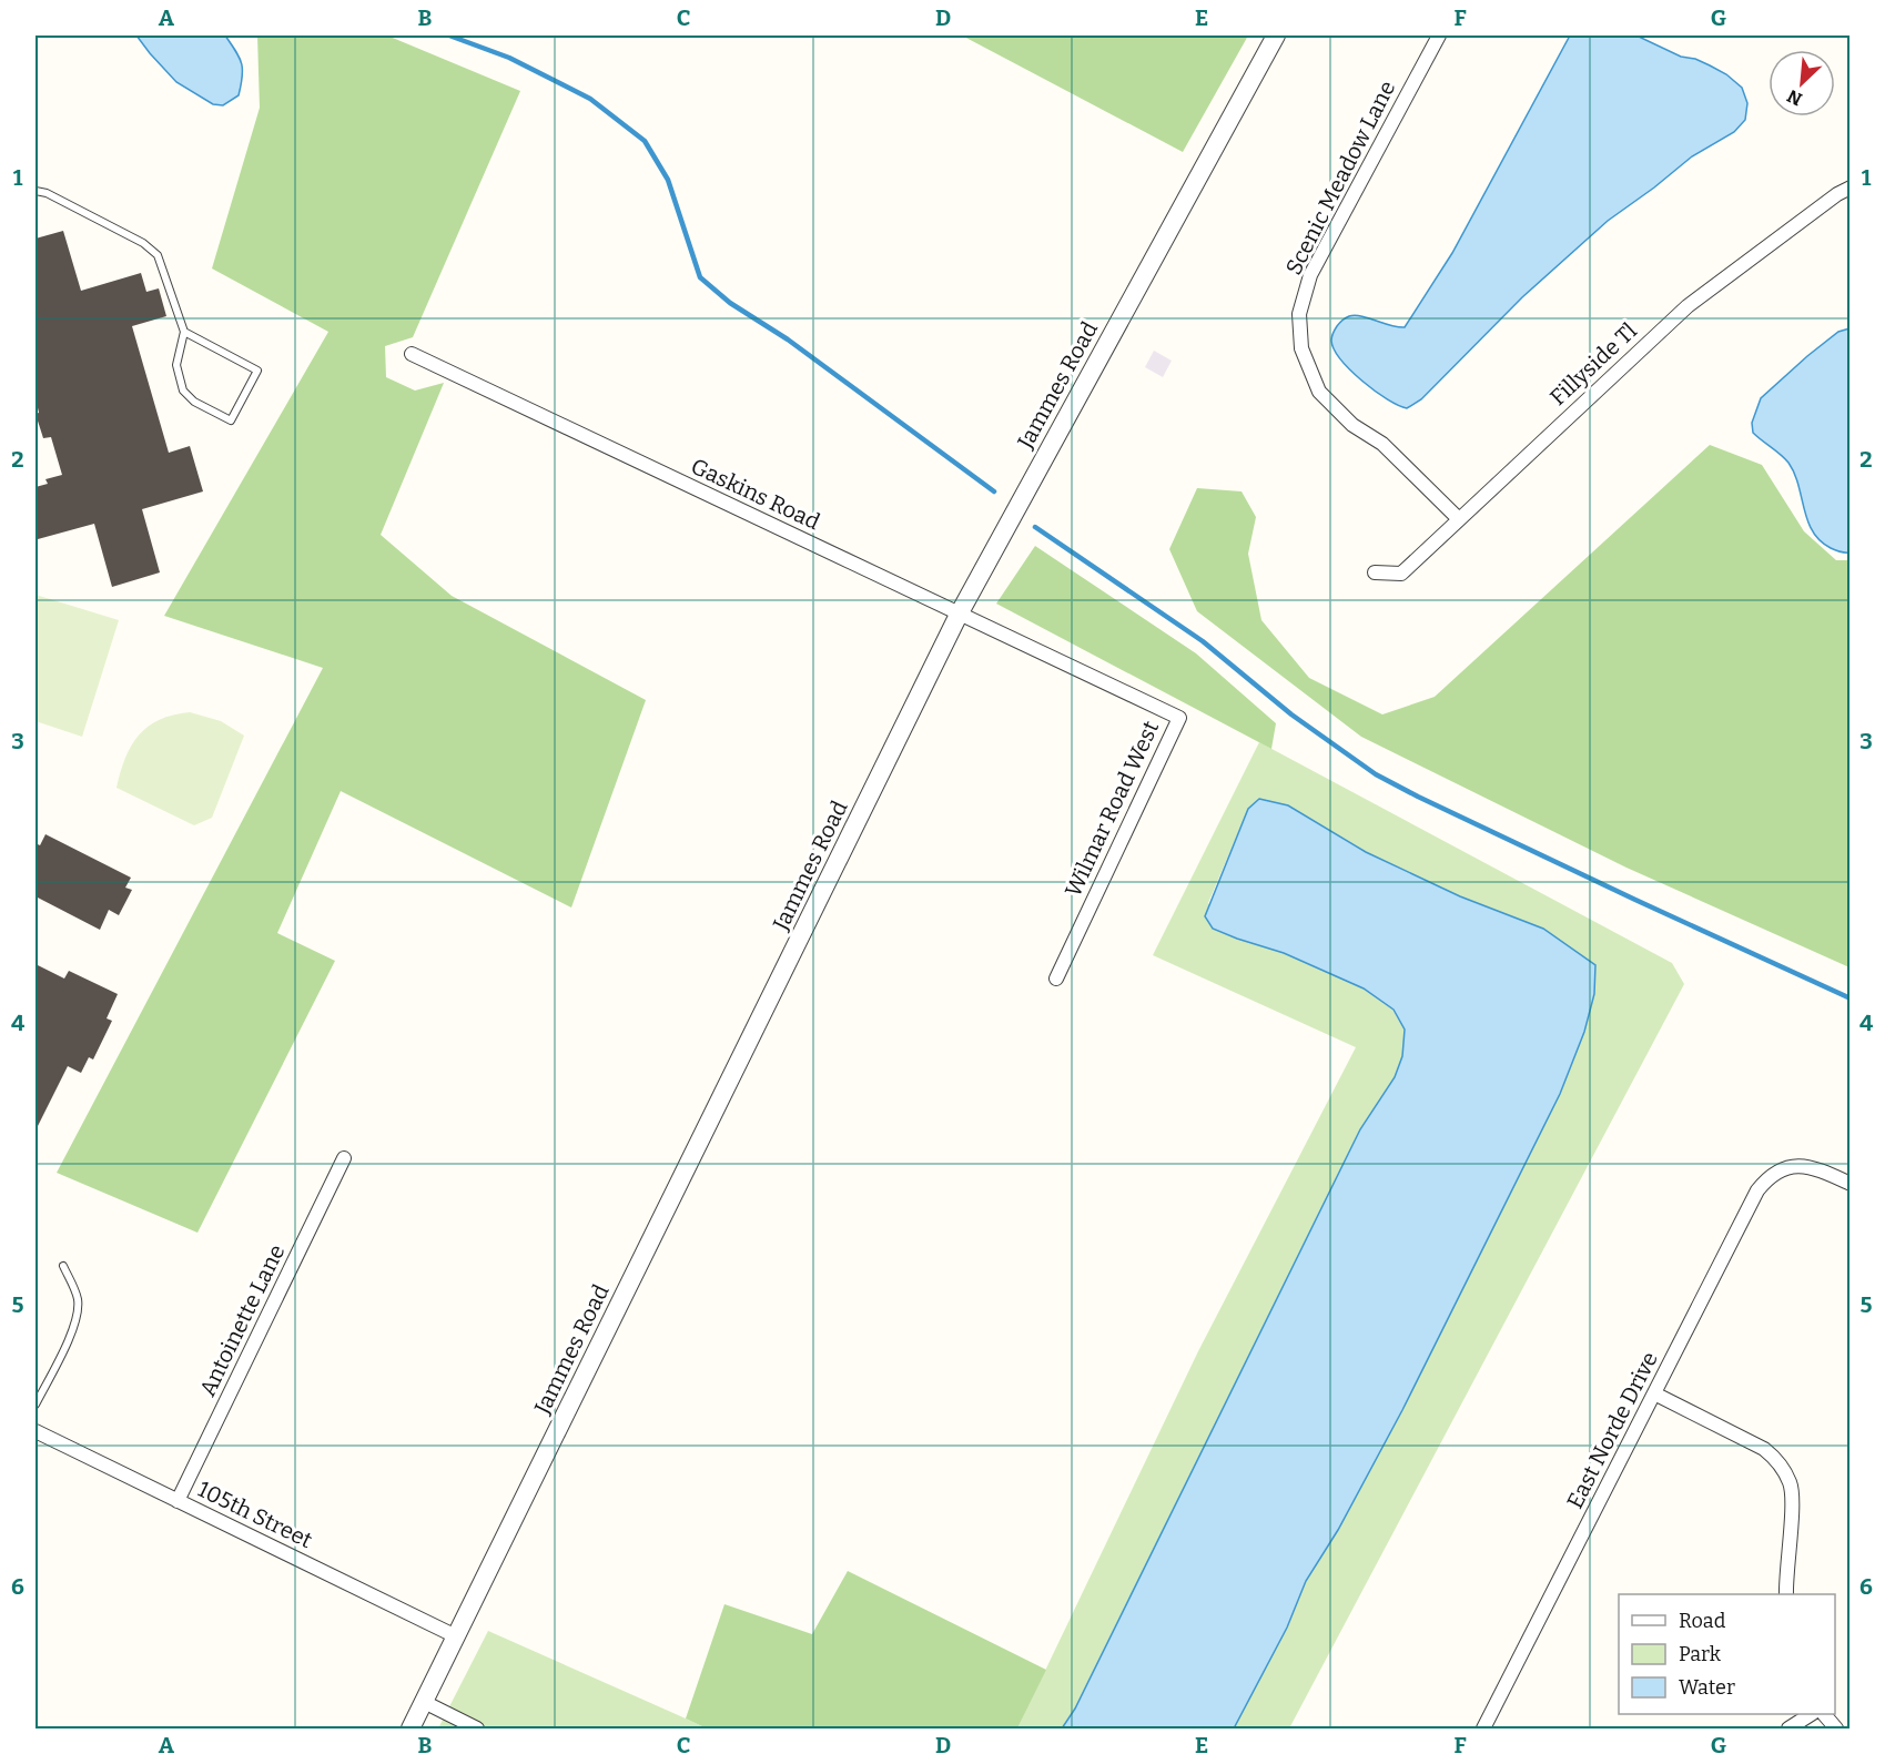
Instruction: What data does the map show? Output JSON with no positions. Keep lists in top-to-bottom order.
{
  "streets": {
    "street": [
      "Scenic Meadow Lane",
      "Fillyside Tl",
      "Jammes Road",
      "Gaskins Road",
      "Wilmar Road West",
      "Antoinette Lane",
      "East Norde Drive",
      "105th Street"
    ]
  },
  "crossings": [
    ["Scenic Meadow Lane", "Fillyside Tl"],
    ["Jammes Road", "Gaskins Road"],
    ["Jammes Road", "105th Street"],
    ["Gaskins Road", "Wilmar Road West"],
    ["Antoinette Lane", "105th Street"]
  ],
  "legend": ["Road", "Park", "Water"],
  "north": "bottom left",
  "grid": {
    "columns": [
      "A",
      "B",
      "C",
      "D",
      "E",
      "F",
      "G"
    ],
    "rows": [
      "1",
      "2",
      "3",
      "4",
      "5",
      "6"
    ]
  }
}
